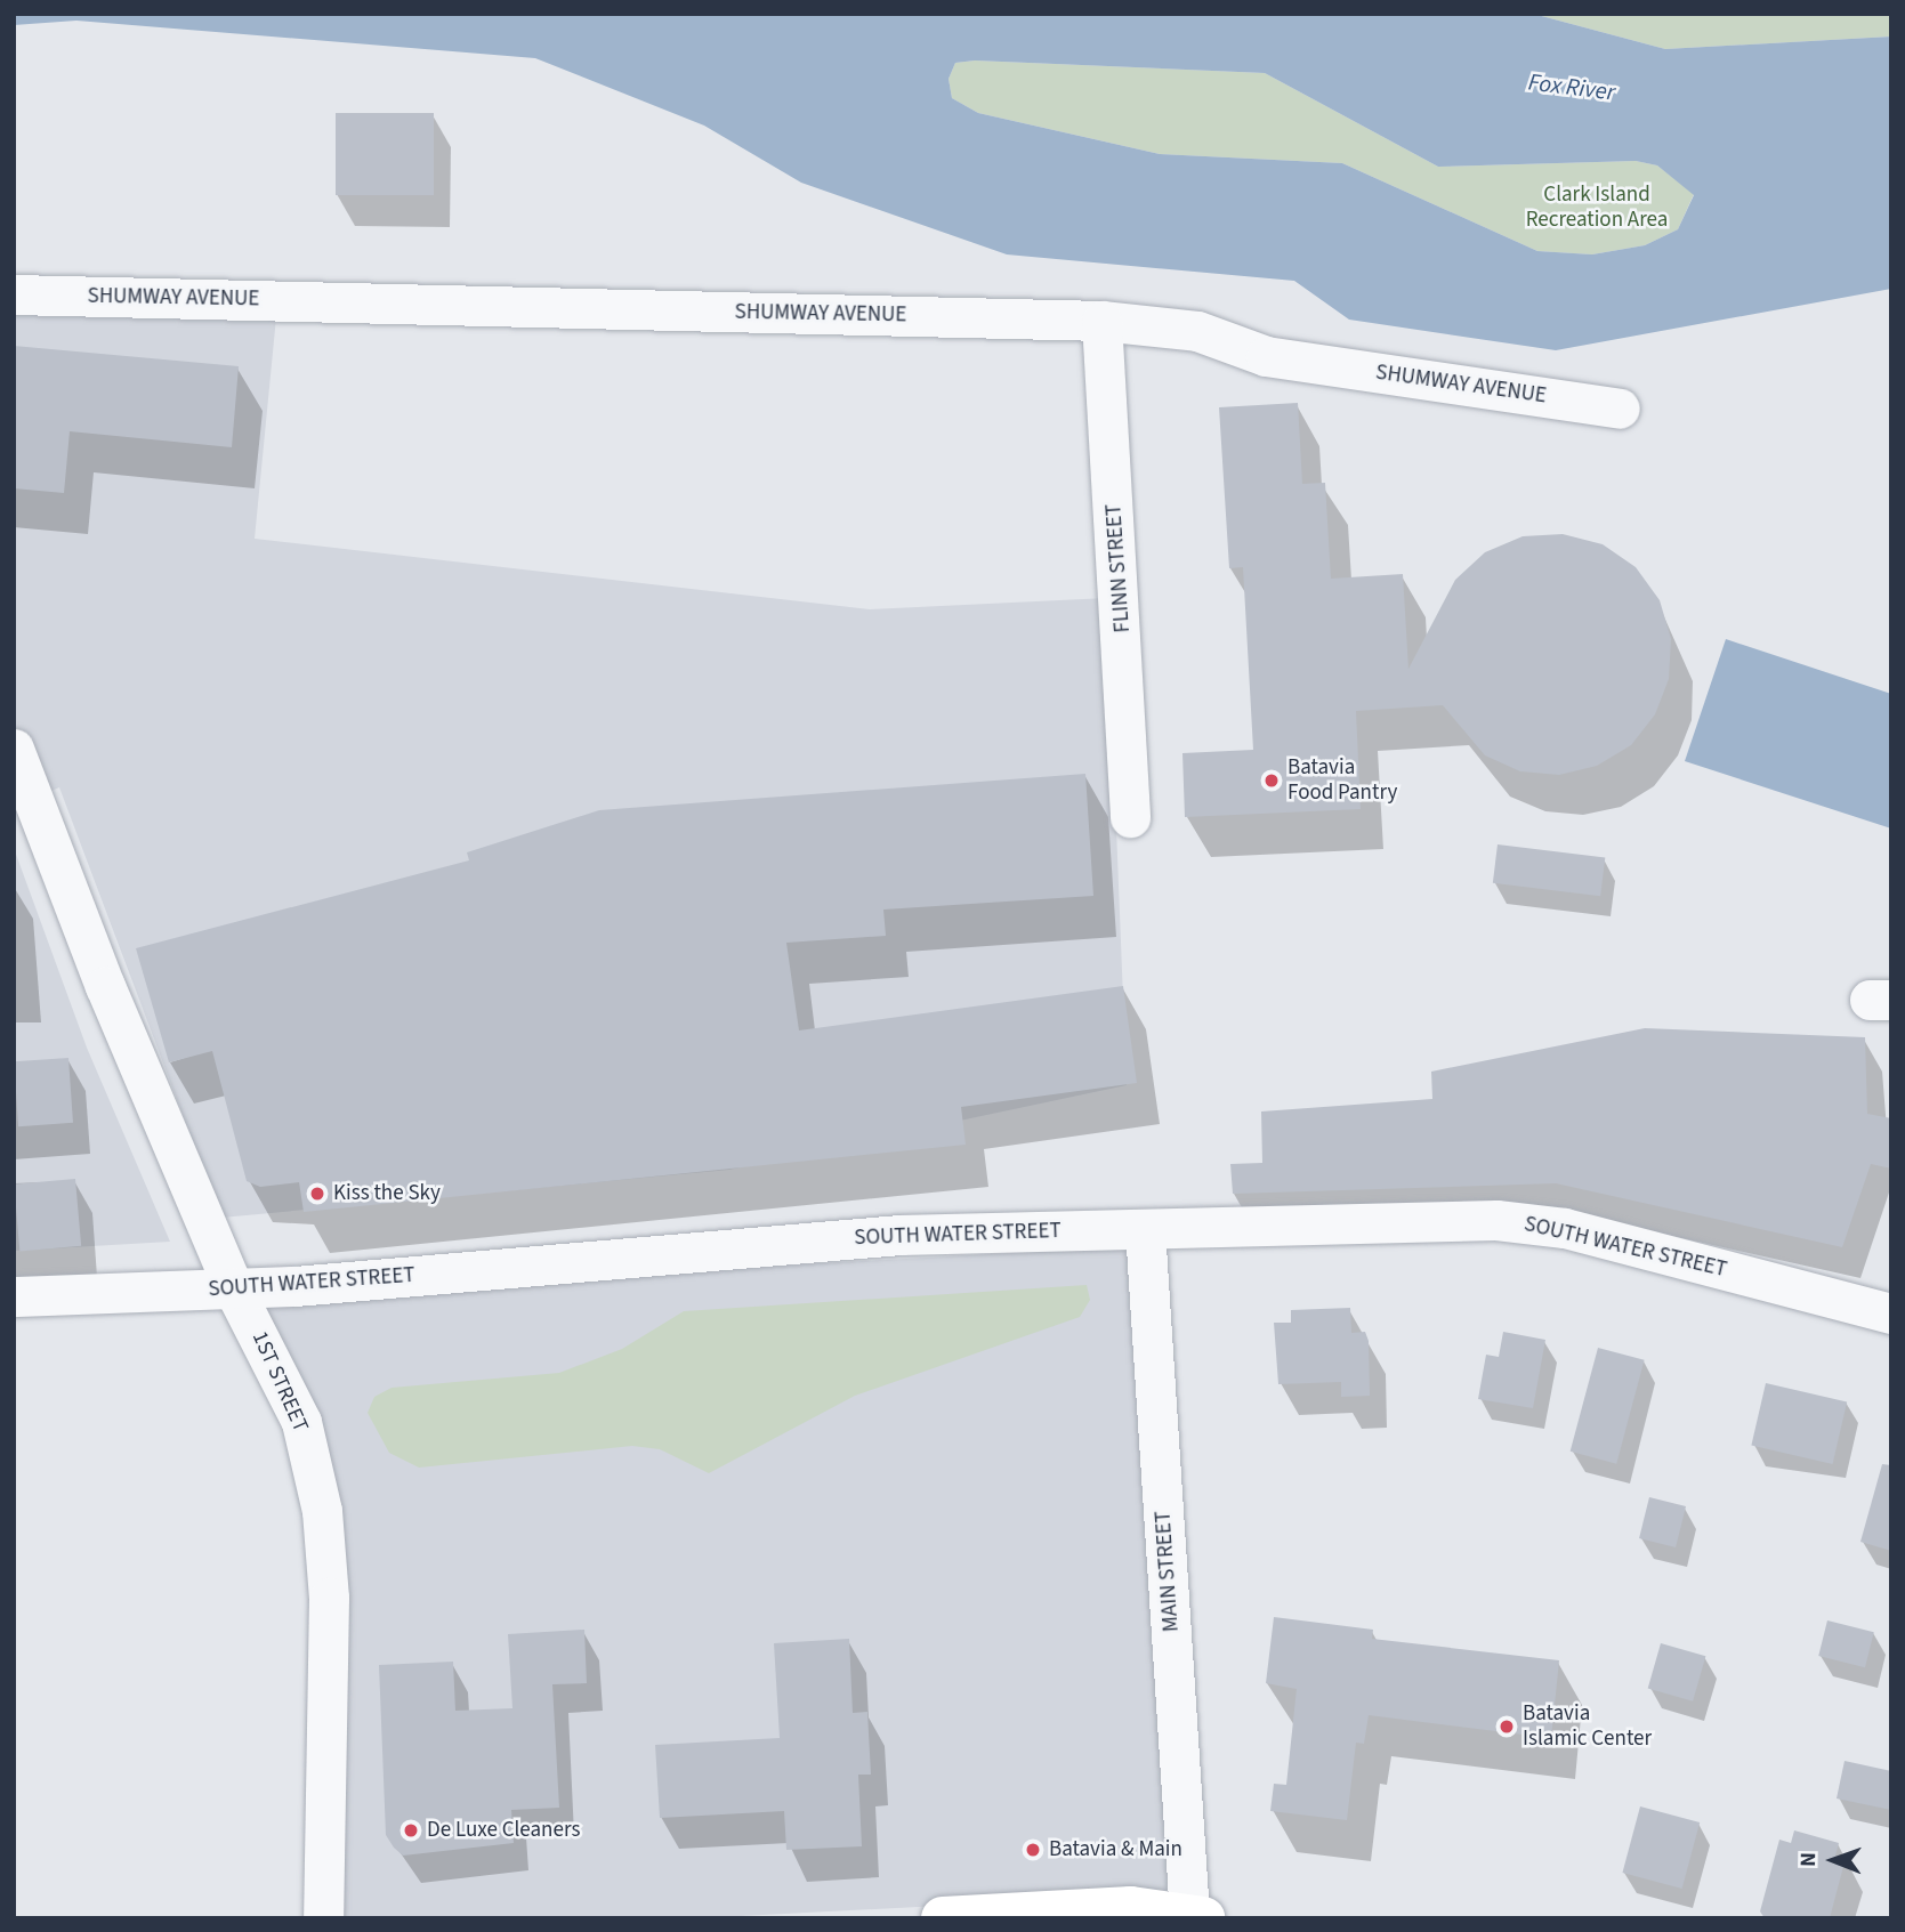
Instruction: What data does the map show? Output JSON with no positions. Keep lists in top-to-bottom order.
{
  "streets": {
    "street": [
      "SHUMWAY AVENUE",
      "FLINN STREET",
      "SOUTH WATER STREET",
      "1ST STREET",
      "MAIN STREET"
    ]
  },
  "crossings": [
    ["SHUMWAY AVENUE", "FLINN STREET"],
    ["SOUTH WATER STREET", "1ST STREET"],
    ["SOUTH WATER STREET", "MAIN STREET"]
  ],
  "water": ["Fox River"],
  "parks": ["Clark Island Recreation Area"],
  "places": [
    "Batavia Food Pantry",
    "Kiss the Sky",
    "Batavia Islamic Center",
    "De Luxe Cleaners",
    "Batavia & Main"
  ],
  "north": "left"
}
